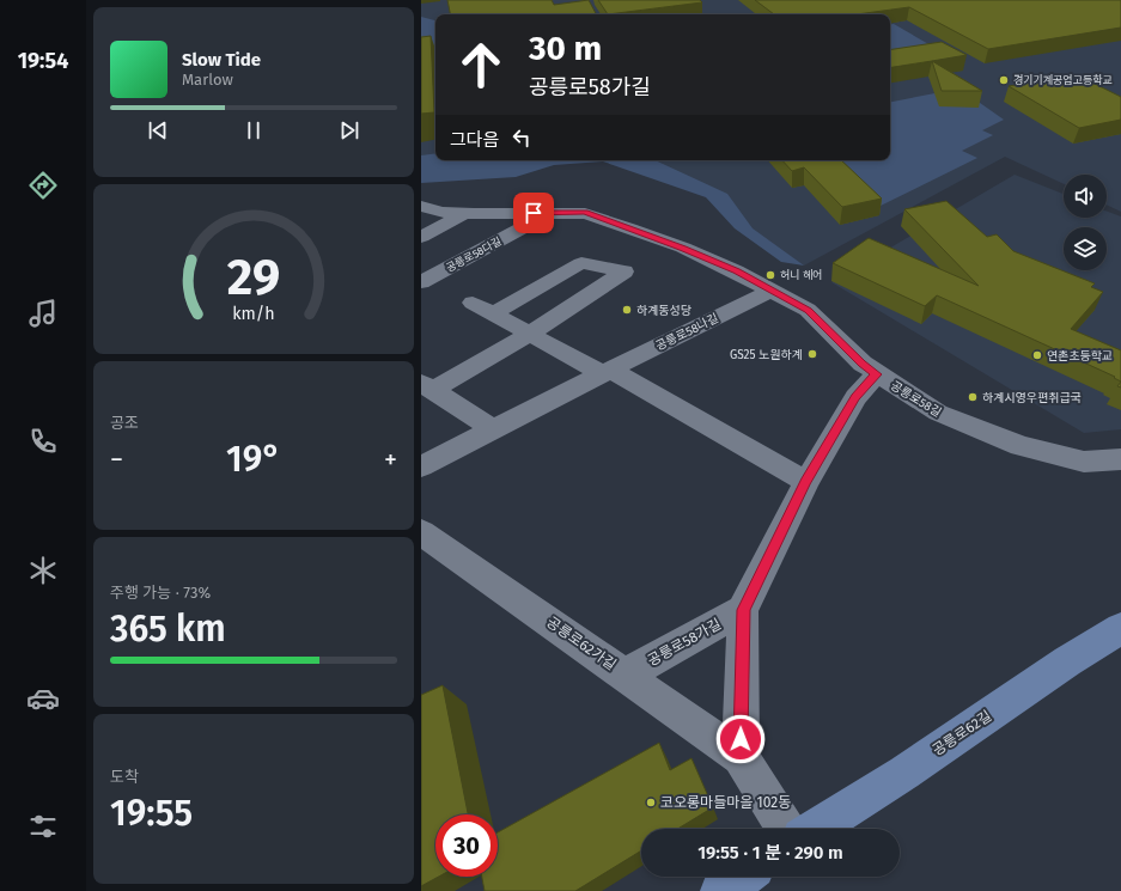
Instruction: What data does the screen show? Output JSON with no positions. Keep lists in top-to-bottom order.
{
  "streets": {
    "street": [
      "공릉로58다길",
      "공릉로58나길",
      "공릉로58길",
      "공릉로58가길",
      "공릉로62가길",
      "공릉로62길"
    ]
  },
  "crossings": [
    ["공릉로58다길", "공릉로58길"],
    ["공릉로58나길", "공릉로58길"],
    ["공릉로58가길", "공릉로62가길"]
  ],
  "places": [
    "경기기계공업고등학교",
    "허니 헤어",
    "하계동성당",
    "GS25 노원하계",
    "연촌초등학교",
    "하계시영우편취급국",
    "코오롱마들마을 102동"
  ],
  "page": {
    "tabs": "19:54",
    "turn": ["30 m", "공릉로58가길"],
    "song": ["Slow Tide", "Marlow"],
    "then": "그다음",
    "tile": [
      "공조",
      ["주행 가능 · 73%", "365 km"],
      ["도착", "19:55"]
    ],
    "heat": ["−", "19°", "+"],
    "limit": "30",
    "trip": "19:55 · 1 분 · 290 m",
    "gauge": ["29", "km/h"]
  }
}
